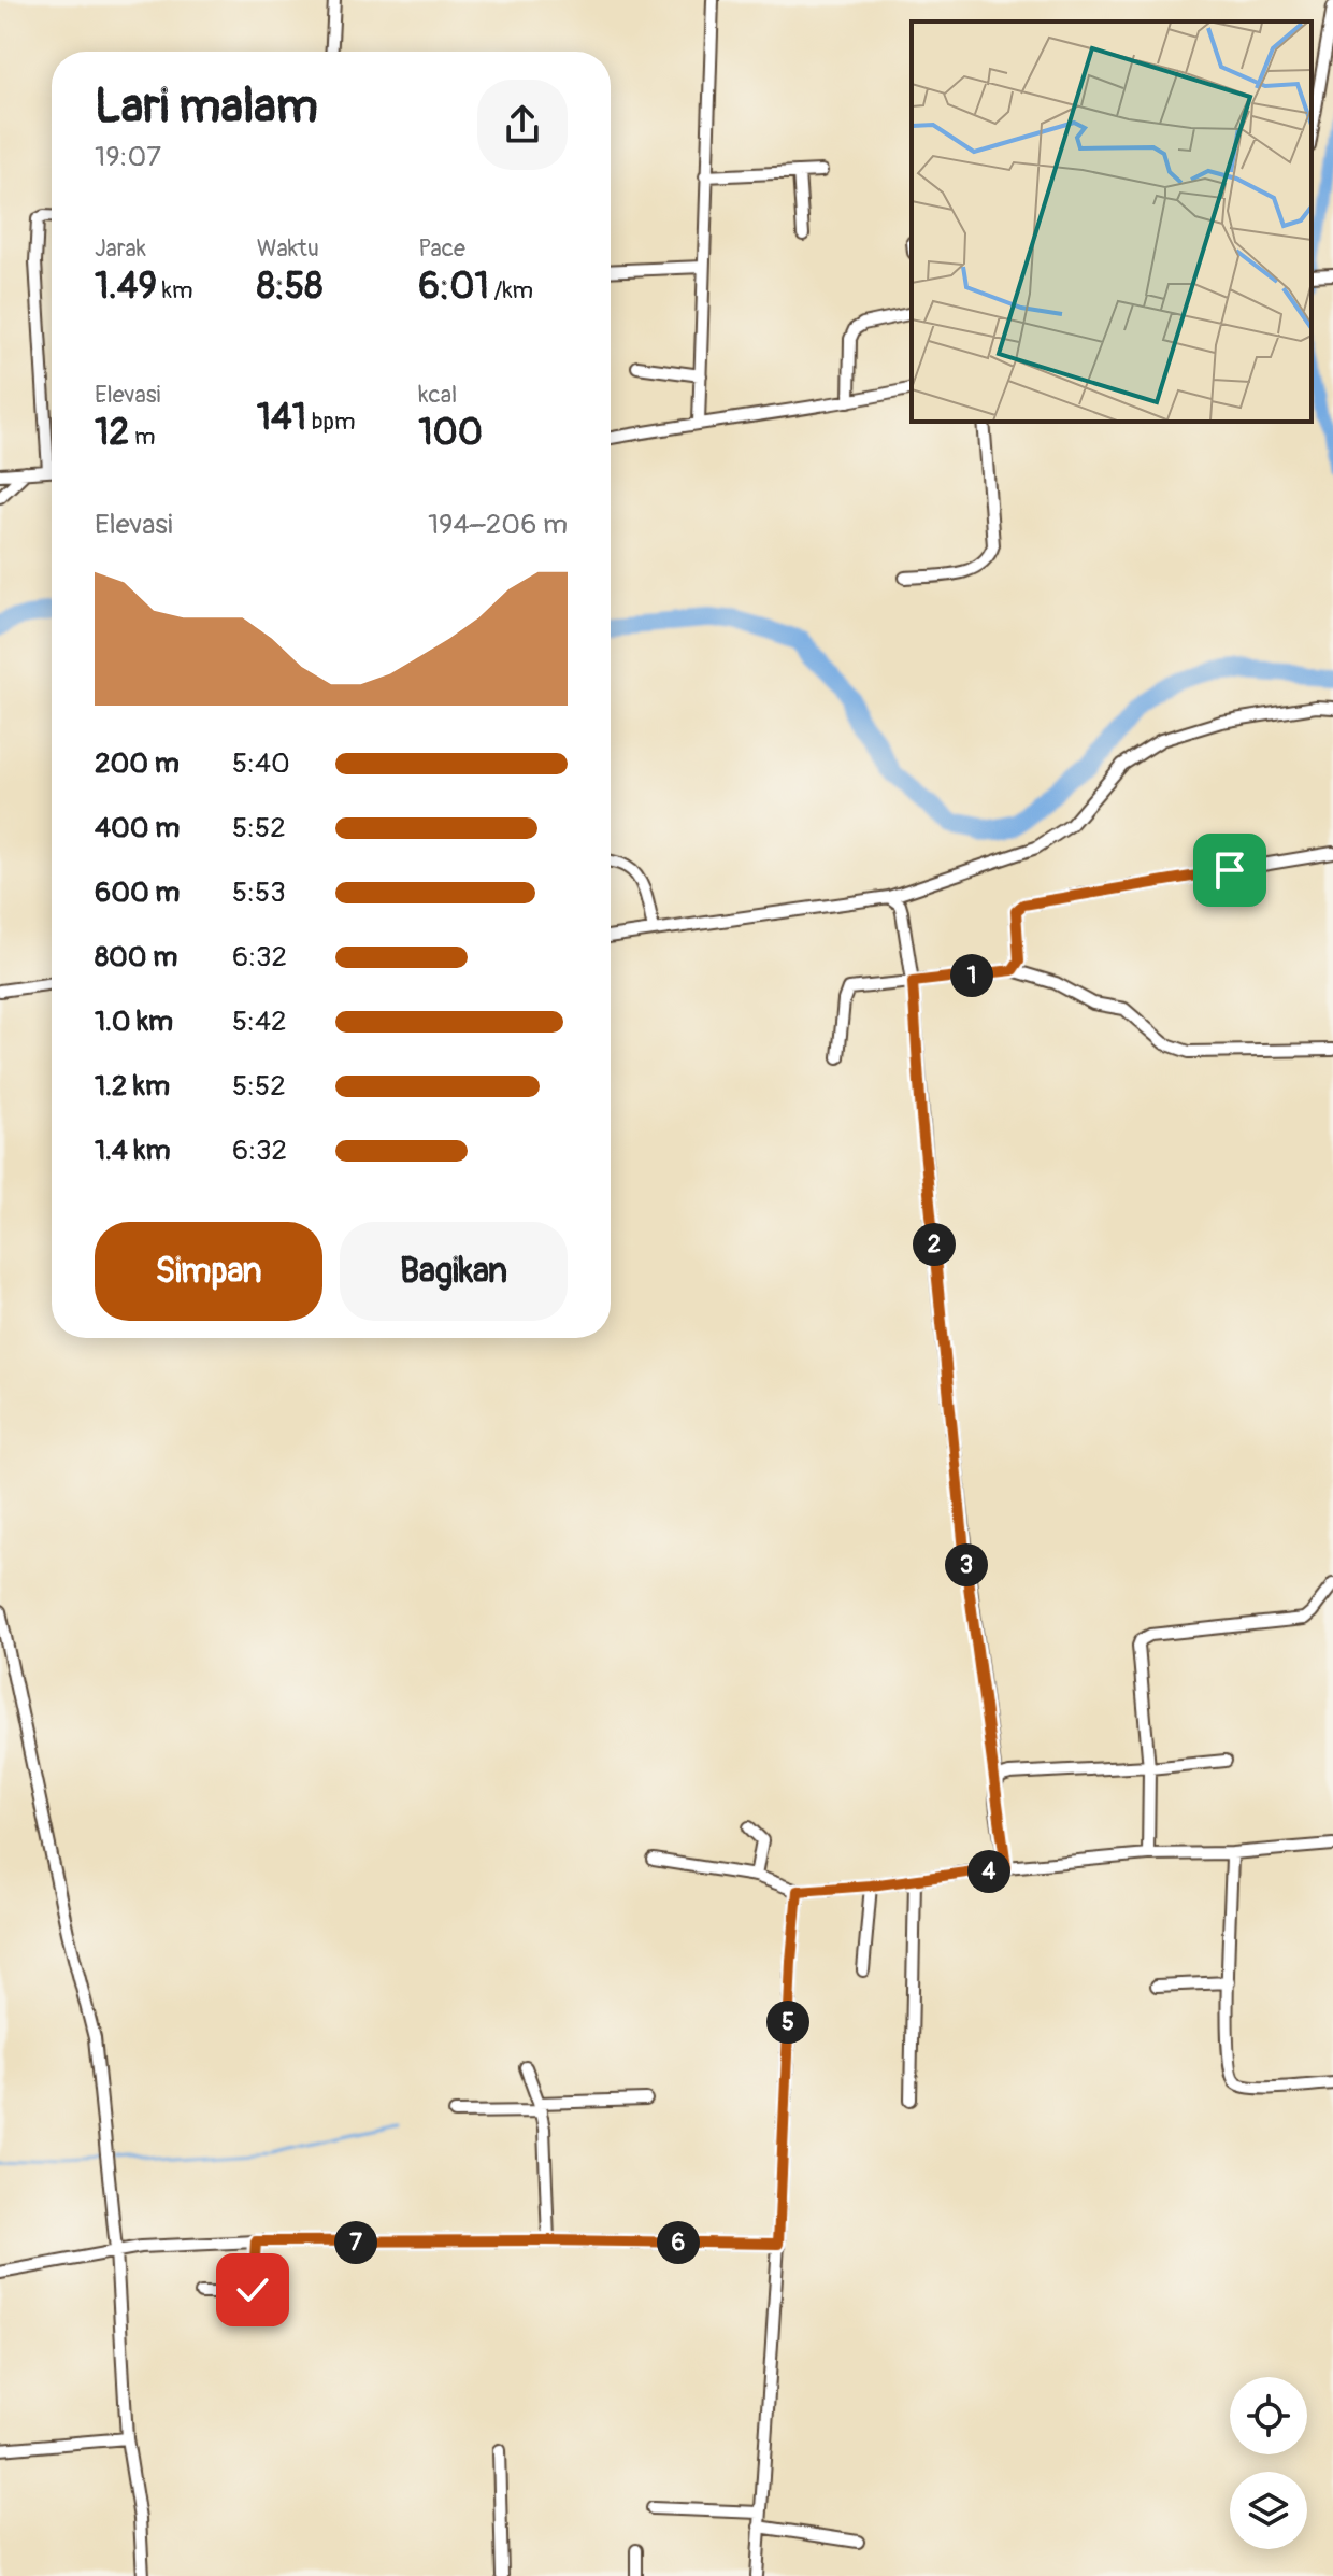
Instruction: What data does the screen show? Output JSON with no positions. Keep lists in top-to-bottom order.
{
  "page": {
    "heading": ["Lari malam", "19:07"],
    "stats": [
      ["Jarak", "1.49 km"],
      ["Waktu", "8:58"],
      ["Pace", "6:01 /km"],
      ["Elevasi", "12 m"],
      ["141 bpm"],
      ["kcal", "100"]
    ],
    "chart": ["Elevasi", "194–206 m"],
    "list": [
      {
        "name": "200 m",
        "note": "5:40"
      },
      {
        "name": "400 m",
        "note": "5:52"
      },
      {
        "name": "600 m",
        "note": "5:53"
      },
      {
        "name": "800 m",
        "note": "6:32"
      },
      {
        "name": "1.0 km",
        "note": "5:42"
      },
      {
        "name": "1.2 km",
        "note": "5:52"
      },
      {
        "name": "1.4 km",
        "note": "6:32"
      }
    ],
    "pins": [
      "1",
      "2",
      "3",
      "4",
      "5",
      "6",
      "7"
    ],
    "buttons": ["Simpan", "Bagikan"]
  }
}
